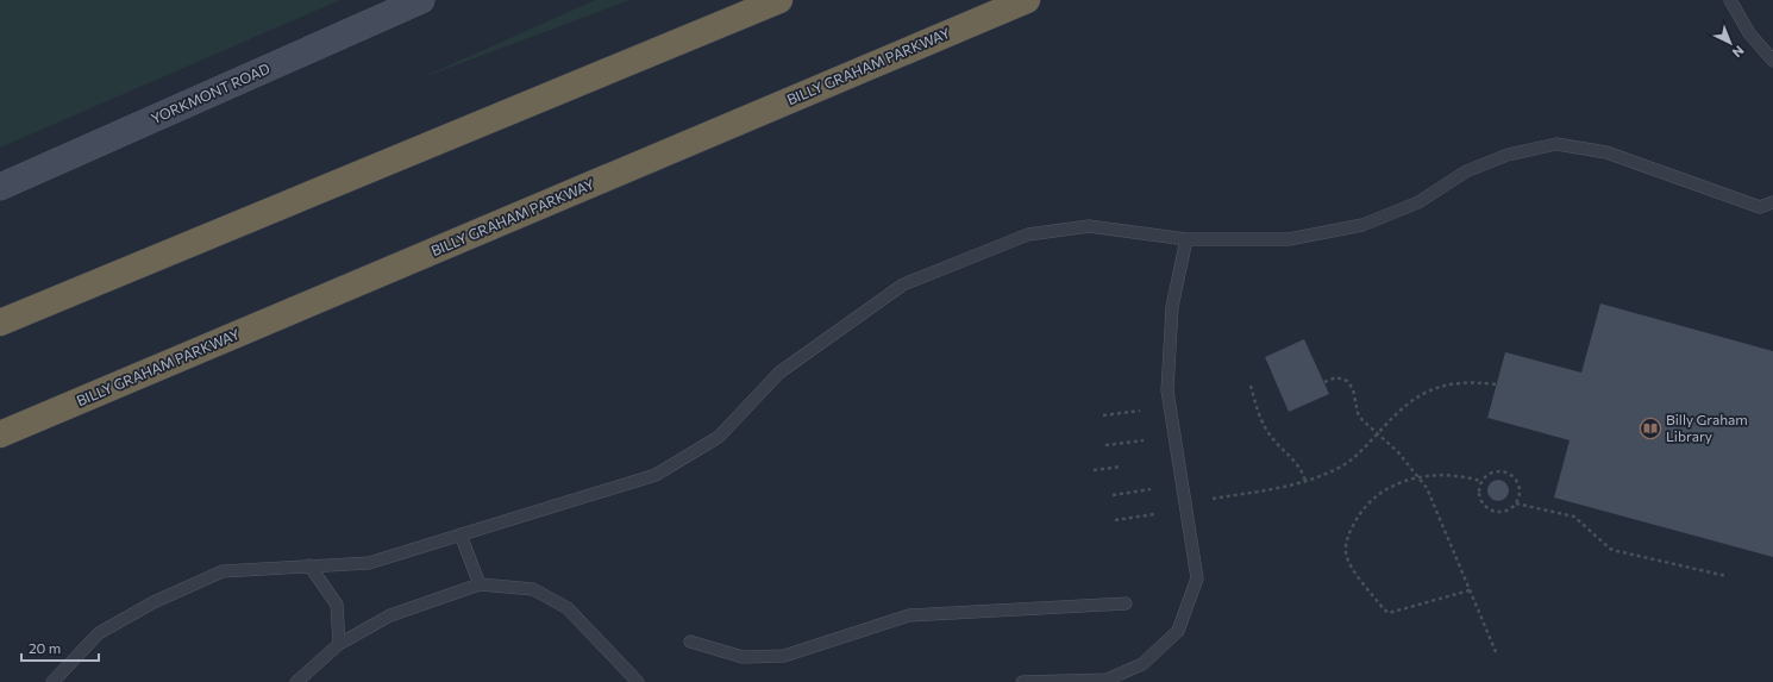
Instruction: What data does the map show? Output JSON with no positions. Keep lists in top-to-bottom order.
{
  "streets": {
    "highway": ["BILLY GRAHAM PARKWAY"],
    "street": ["YORKMONT ROAD"]
  },
  "places": {
    "library": ["Billy Graham Library"]
  },
  "scale_bar": "20 m",
  "north": "bottom right"
}
